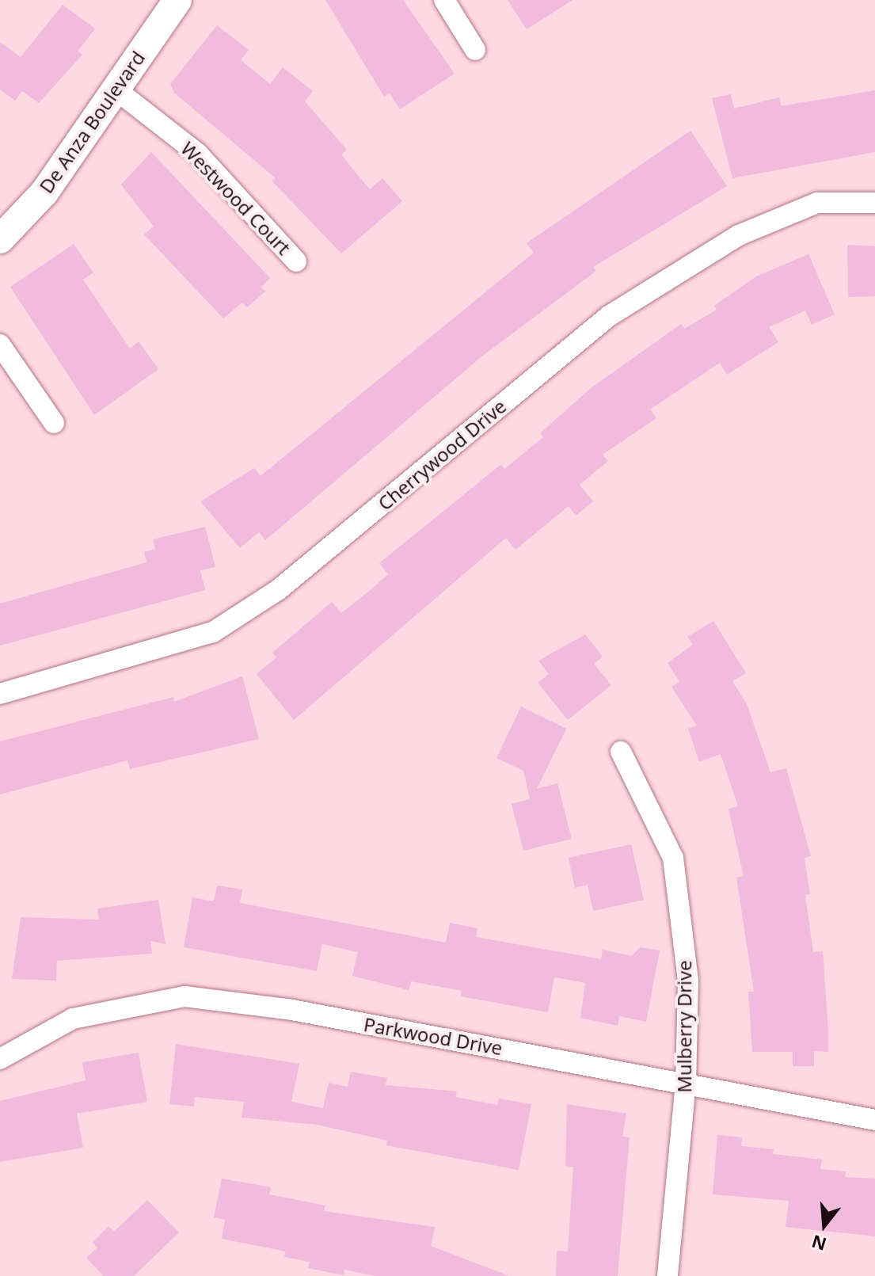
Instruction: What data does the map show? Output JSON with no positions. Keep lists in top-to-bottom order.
{
  "streets": {
    "street": [
      "De Anza Boulevard",
      "Westwood Court",
      "Cherrywood Drive",
      "Mulberry Drive",
      "Parkwood Drive"
    ]
  },
  "crossings": [
    ["De Anza Boulevard", "Westwood Court"],
    ["Mulberry Drive", "Parkwood Drive"]
  ],
  "north": "bottom"
}
